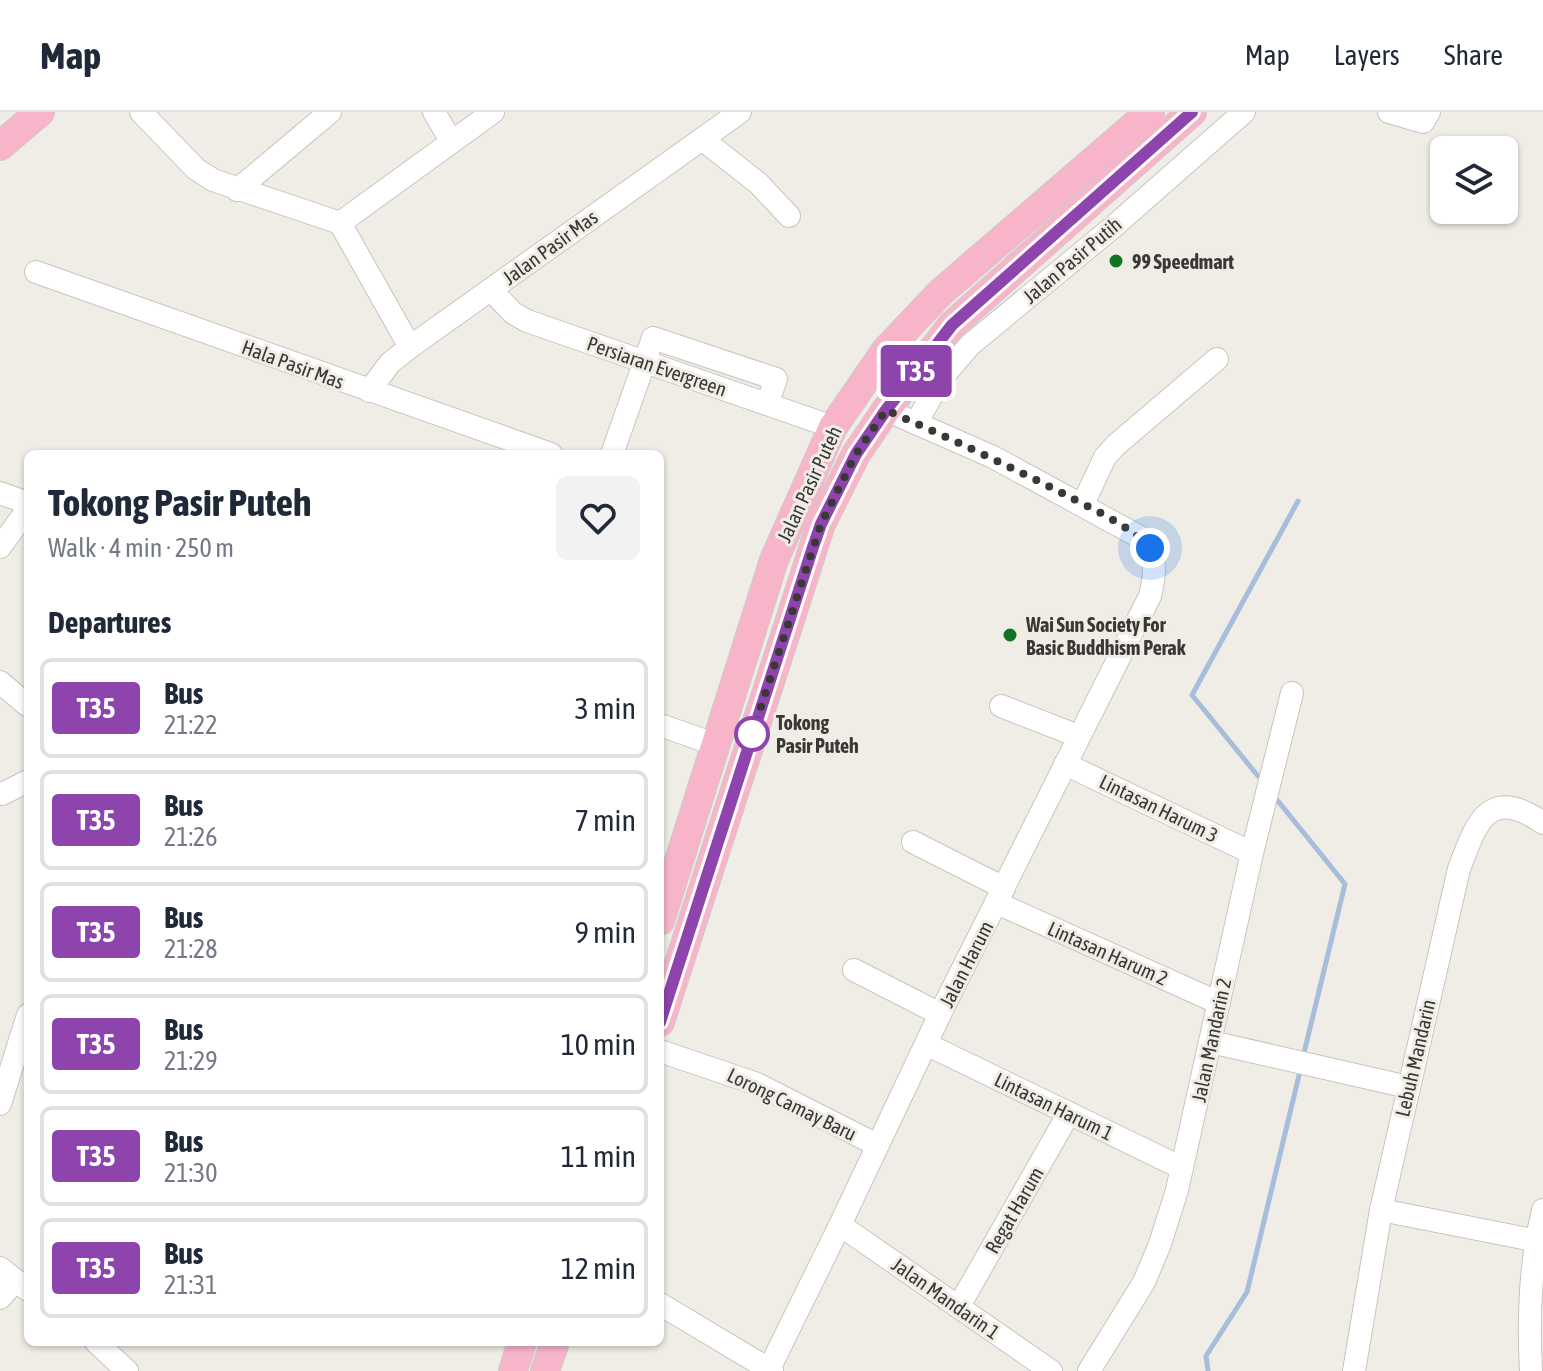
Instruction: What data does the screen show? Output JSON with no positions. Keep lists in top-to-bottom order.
{
  "streets": {
    "main road": ["Jalan Pasir Puteh"],
    "street": [
      "Jalan Pasir Mas",
      "Jalan Pasir Putih",
      "Hala Pasir Mas",
      "Persiaran Evergreen",
      "Lintasan Harum 3",
      "Lintasan Harum 2",
      "Jalan Harum",
      "Jalan Mandarin 2",
      "Lebuh Mandarin",
      "Lorong Camay Baru",
      "Lintasan Harum 1",
      "Regat Harum",
      "Jalan Mandarin 1"
    ]
  },
  "crossings": [
    ["Jalan Pasir Mas", "Hala Pasir Mas"],
    ["Jalan Pasir Mas", "Persiaran Evergreen"],
    ["Persiaran Evergreen", "Jalan Pasir Puteh"],
    ["Lintasan Harum 3", "Jalan Harum"],
    ["Lintasan Harum 3", "Jalan Mandarin 2"],
    ["Lintasan Harum 2", "Jalan Harum"],
    ["Lintasan Harum 2", "Jalan Mandarin 2"],
    ["Jalan Harum", "Lorong Camay Baru"],
    ["Jalan Harum", "Lintasan Harum 1"],
    ["Jalan Harum", "Jalan Mandarin 1"],
    ["Jalan Mandarin 2", "Lintasan Harum 1"],
    ["Lintasan Harum 1", "Regat Harum"],
    ["Regat Harum", "Jalan Mandarin 1"]
  ],
  "places": ["99 Speedmart", "Wai Sun Society For Basic Buddhism Perak", "Tokong Pasir Puteh"],
  "lines": ["bus line T35"],
  "page": {
    "header": "Map",
    "nav": ["Map", "Layers", "Share"],
    "on_map": "T35",
    "heading": [
      ["Tokong Pasir Puteh", "Walk · 4 min · 250 m"],
      "Departures"
    ],
    "list": [
      {
        "mark": "T35",
        "name": "Bus",
        "note": "21:22",
        "value": "3 min"
      },
      {
        "mark": "T35",
        "name": "Bus",
        "note": "21:26",
        "value": "7 min"
      },
      {
        "mark": "T35",
        "name": "Bus",
        "note": "21:28",
        "value": "9 min"
      },
      {
        "mark": "T35",
        "name": "Bus",
        "note": "21:29",
        "value": "10 min"
      },
      {
        "mark": "T35",
        "name": "Bus",
        "note": "21:30",
        "value": "11 min"
      },
      {
        "mark": "T35",
        "name": "Bus",
        "note": "21:31",
        "value": "12 min"
      }
    ]
  }
}
